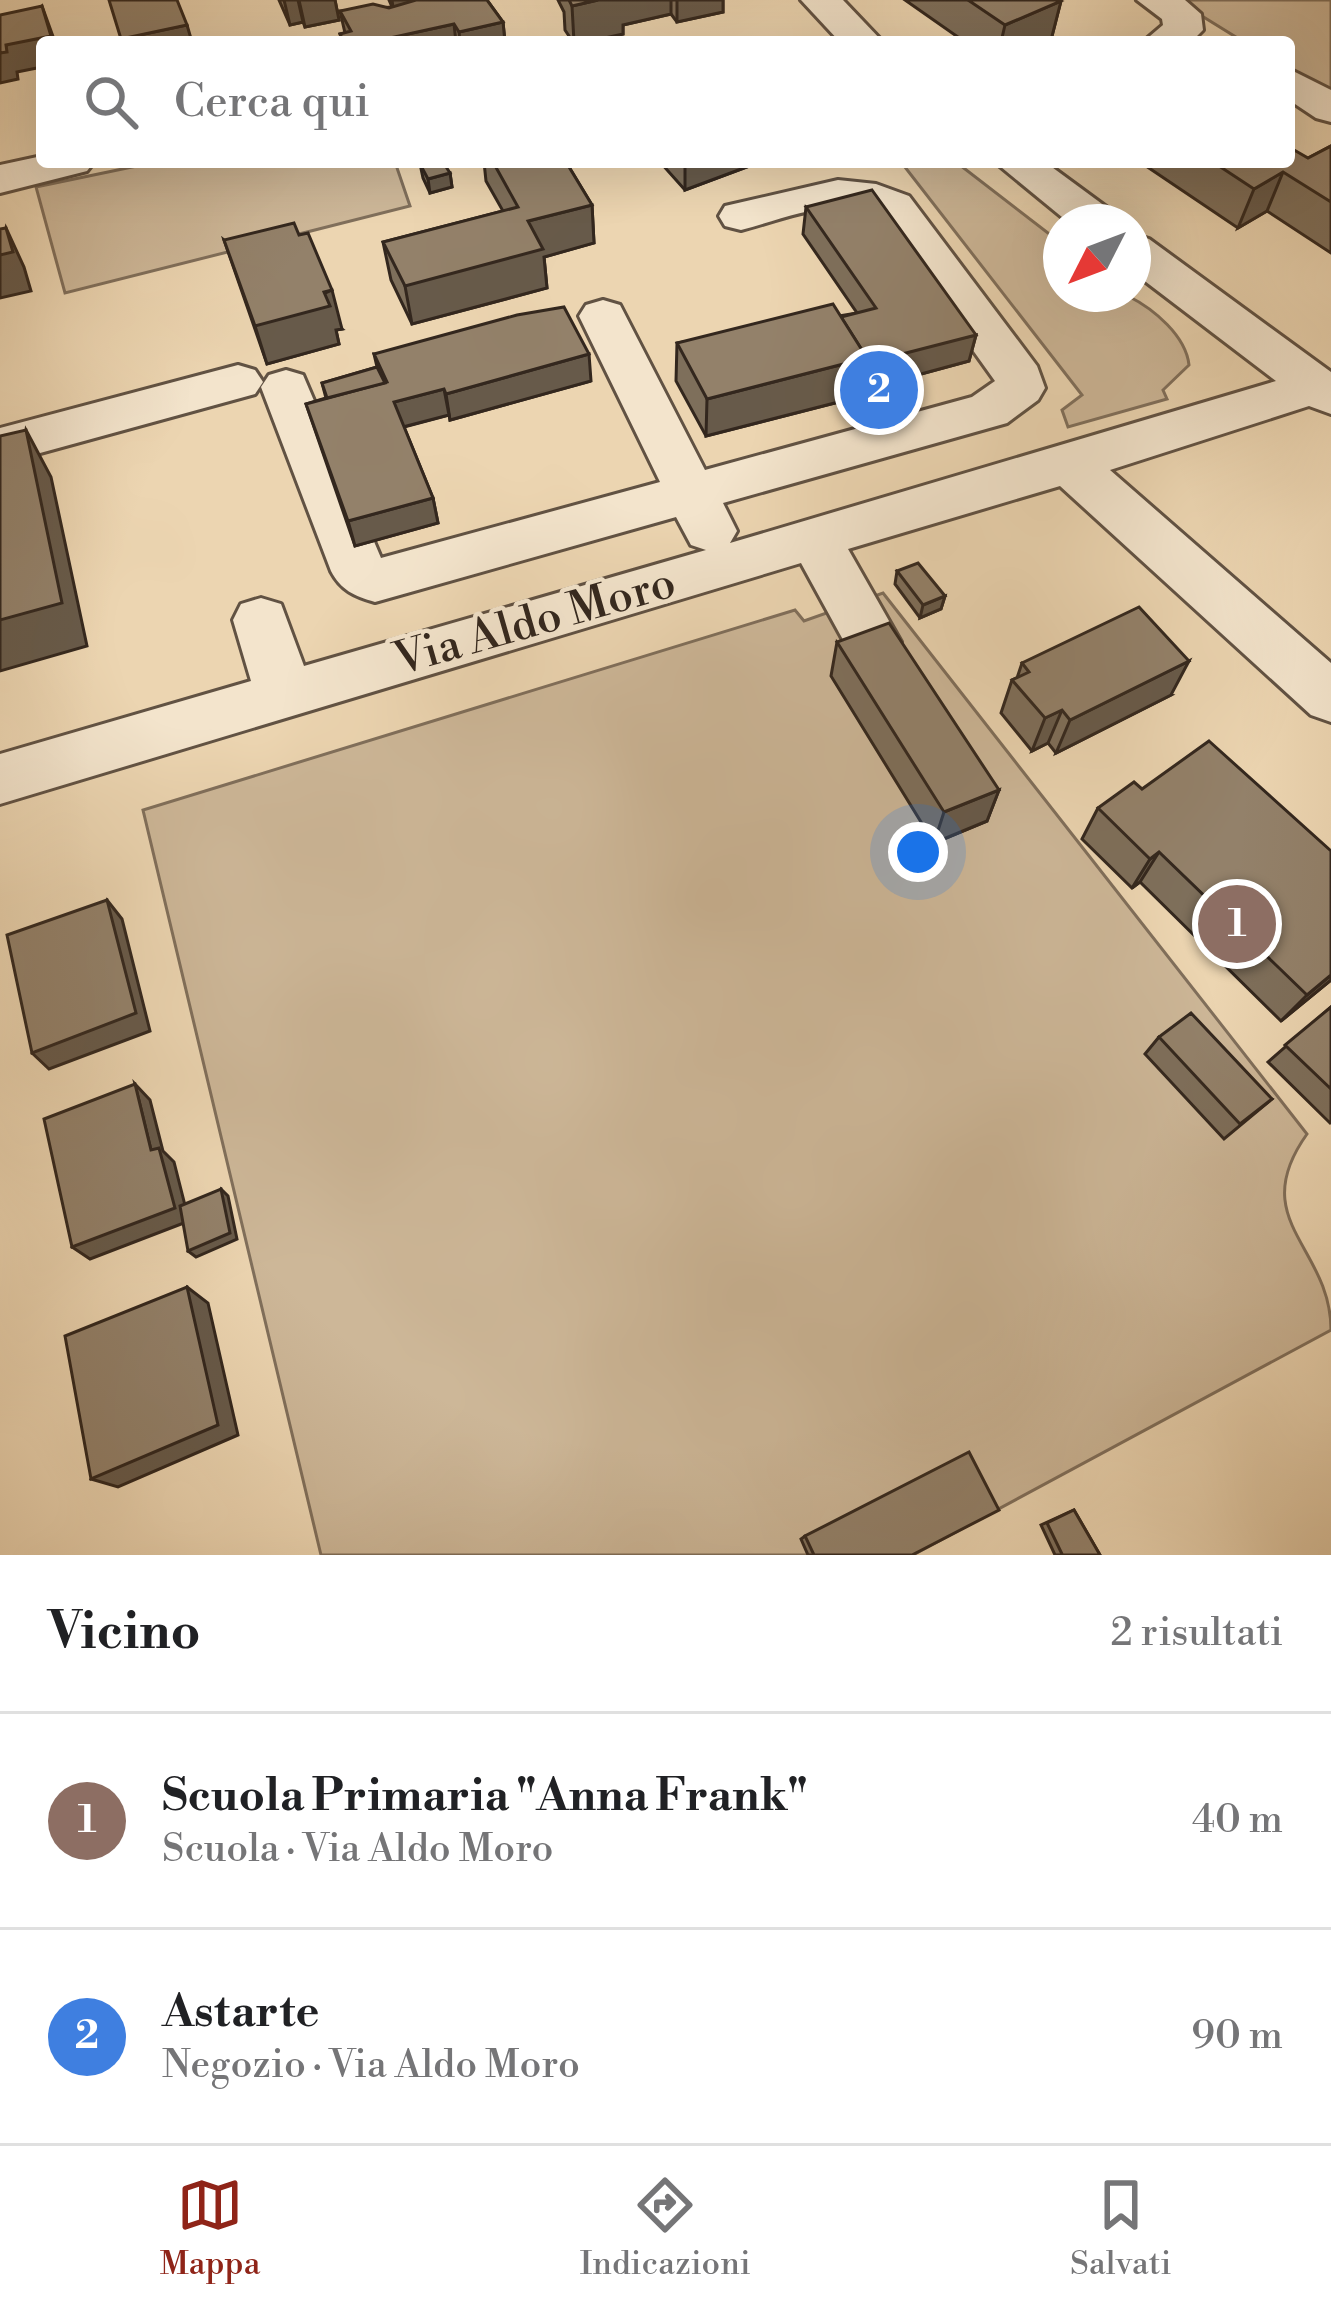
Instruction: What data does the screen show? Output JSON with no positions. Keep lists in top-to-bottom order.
{
  "streets": {
    "street": ["Via Aldo Moro"]
  },
  "north": "bottom left",
  "page": {
    "search": "Cerca qui",
    "pins": ["2", "1"],
    "heading": ["Vicino", "2 risultati"],
    "list": [
      {
        "mark": "1",
        "name": "Scuola Primaria \"Anna Frank\"",
        "note": "Scuola · Via Aldo Moro",
        "value": "40 m"
      },
      {
        "mark": "2",
        "name": "Astarte",
        "note": "Negozio · Via Aldo Moro",
        "value": "90 m"
      }
    ],
    "nav": ["Mappa", "Indicazioni", "Salvati"]
  }
}
